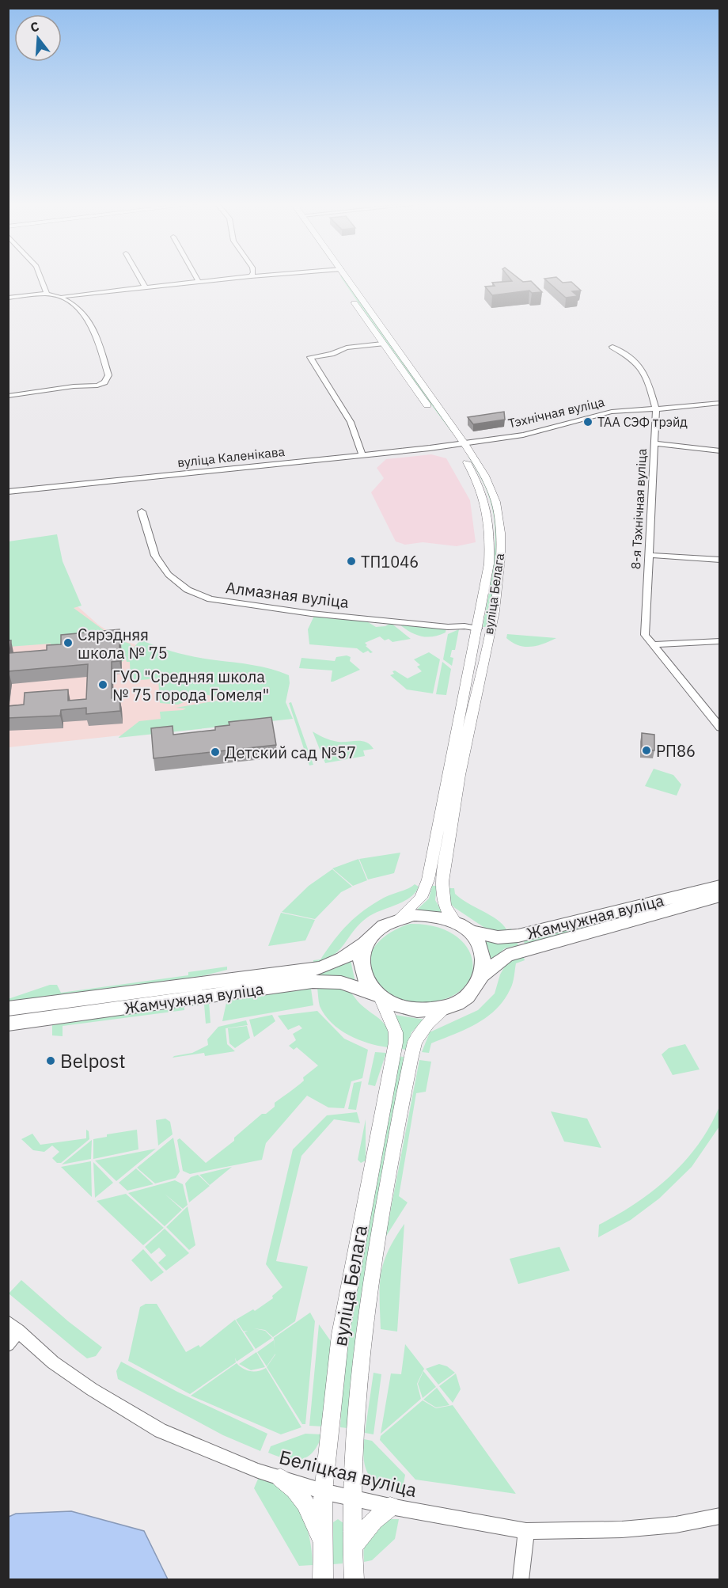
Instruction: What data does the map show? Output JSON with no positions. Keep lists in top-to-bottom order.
{
  "streets": {
    "main road": ["Жамчужная вуліца"],
    "street": [
      "Тэхнічная вуліца",
      "вуліца Каленікава",
      "8-я Тэхнічная вуліца",
      "вуліца Белага",
      "Алмазная вуліца",
      "Беліцкая вуліца"
    ]
  },
  "crossings": [
    ["Тэхнічная вуліца", "вуліца Каленікава"],
    ["Тэхнічная вуліца", "8-я Тэхнічная вуліца"],
    ["Тэхнічная вуліца", "вуліца Белага"],
    ["вуліца Каленікава", "вуліца Белага"],
    ["вуліца Белага", "Алмазная вуліца"],
    ["вуліца Белага", "Жамчужная вуліца"],
    ["вуліца Белага", "Беліцкая вуліца"]
  ],
  "places": [
    "ТАА СЭФ трэйд",
    "ТП1046",
    "Сярэдняя школа № 75",
    "ГУО \"Средняя школа № 75 города Гомеля\"",
    "РП86",
    "Детский сад №57",
    "Belpost"
  ],
  "north": "top"
}
